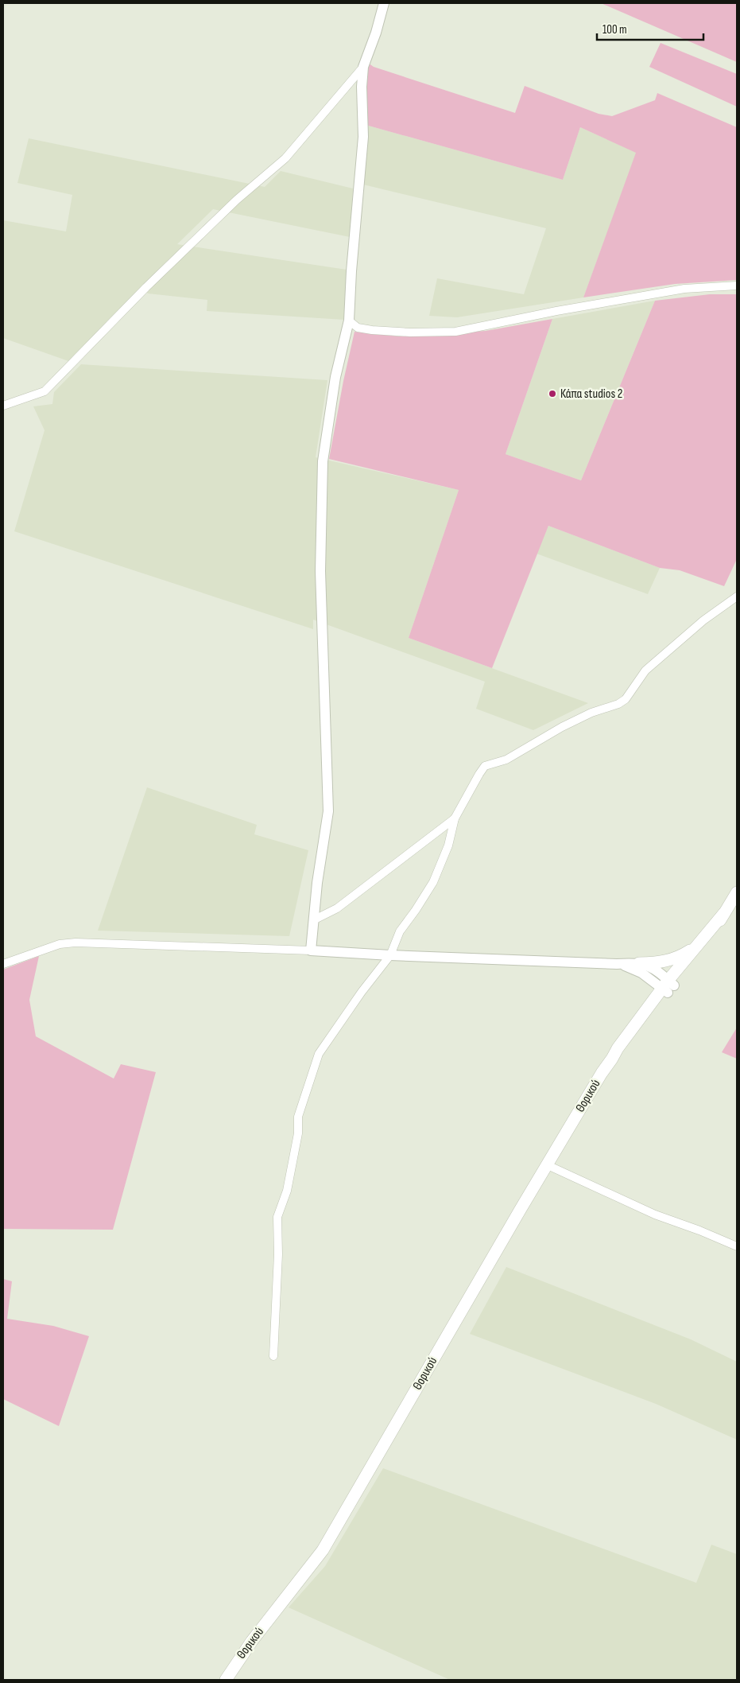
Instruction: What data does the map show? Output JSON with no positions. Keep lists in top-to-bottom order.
{
  "streets": {
    "main road": ["Θορικού"]
  },
  "places": ["Κάπα studios 2"],
  "scale_bar": "100 m"
}
